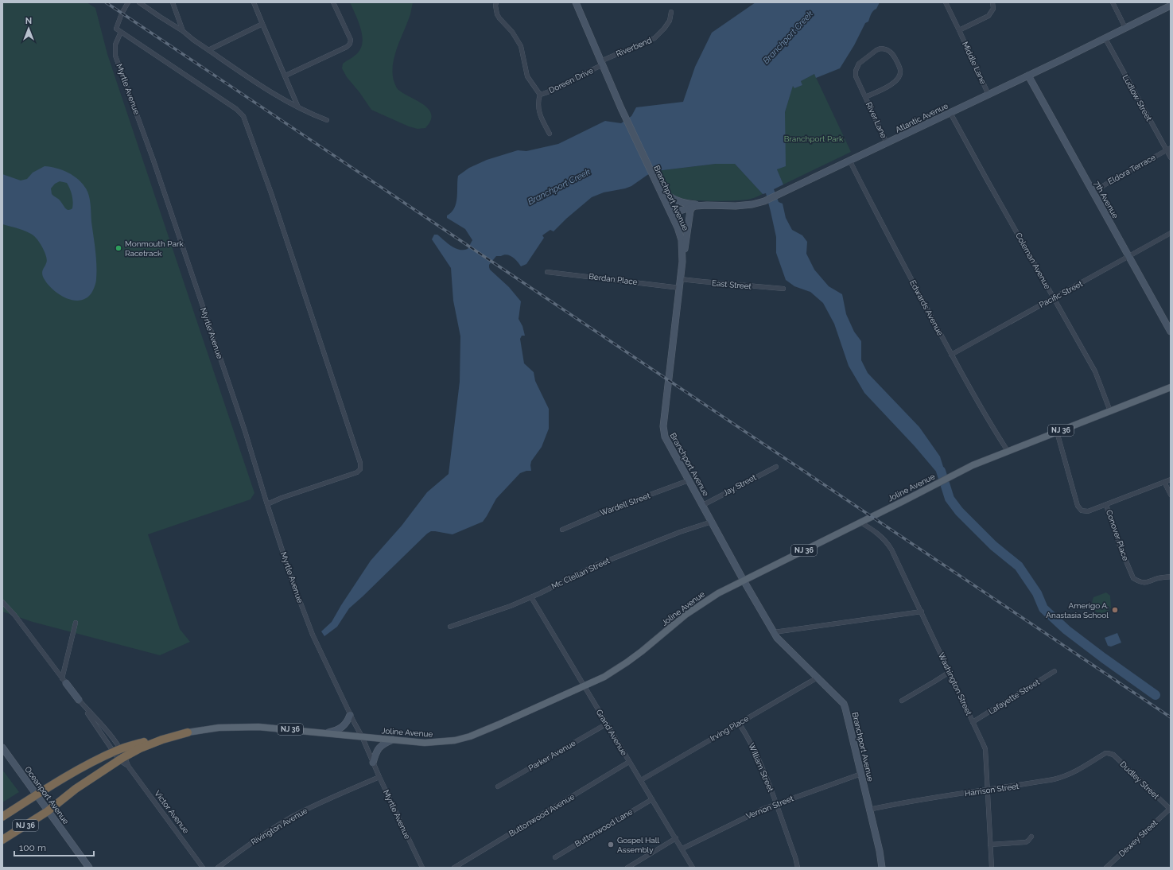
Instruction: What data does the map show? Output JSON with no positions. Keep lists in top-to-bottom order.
{
  "streets": {
    "highway": ["NJ 36"],
    "main road": ["Joline Avenue"],
    "street": [
      "Riverbend",
      "Middle Lane",
      "Doreen Drive",
      "Myrtle Avenue",
      "Ludlow Street",
      "Atlantic Avenue",
      "River Lane",
      "Eldora Terrace",
      "Branchport Avenue",
      "7th Avenue",
      "Coleman Avenue",
      "Berdan Place",
      "East Street",
      "Pacific Street",
      "Edwards Avenue",
      "Jay Street",
      "Wardell Street",
      "Conover Place",
      "Mc Clellan Street",
      "Washington Street",
      "Lafayette Street",
      "Irving Place",
      "Grand Avenue",
      "Parker Avenue",
      "William Street",
      "Dudley Street",
      "Harrison Street",
      "Oceanport Avenue",
      "Vernon Street",
      "Victor Avenue",
      "Buttonwood Avenue",
      "Rivington Avenue",
      "Buttonwood Lane",
      "Dewey Street"
    ]
  },
  "crossings": [
    ["Riverbend", "Doreen Drive"],
    ["Riverbend", "Branchport Avenue"],
    ["Middle Lane", "Atlantic Avenue"],
    ["Doreen Drive", "Branchport Avenue"],
    ["Myrtle Avenue", "Joline Avenue"],
    ["Myrtle Avenue", "Rivington Avenue"],
    ["Ludlow Street", "Atlantic Avenue"],
    ["Ludlow Street", "Eldora Terrace"],
    ["Atlantic Avenue", "River Lane"],
    ["Atlantic Avenue", "Branchport Avenue"],
    ["Atlantic Avenue", "7th Avenue"],
    ["Atlantic Avenue", "Coleman Avenue"],
    ["Atlantic Avenue", "Edwards Avenue"],
    ["Eldora Terrace", "7th Avenue"],
    ["Branchport Avenue", "Berdan Place"],
    ["Branchport Avenue", "East Street"],
    ["Branchport Avenue", "Jay Street"],
    ["Branchport Avenue", "Joline Avenue"],
    ["Branchport Avenue", "Wardell Street"],
    ["Branchport Avenue", "Mc Clellan Street"],
    ["Branchport Avenue", "Irving Place"],
    ["Branchport Avenue", "Harrison Street"],
    ["Branchport Avenue", "Vernon Street"],
    ["7th Avenue", "Pacific Street"],
    ["Coleman Avenue", "Pacific Street"],
    ["Coleman Avenue", "Joline Avenue"],
    ["Pacific Street", "Edwards Avenue"],
    ["Edwards Avenue", "Joline Avenue"],
    ["NJ 36", "Joline Avenue"],
    ["NJ 36", "Oceanport Avenue"],
    ["NJ 36", "Victor Avenue"],
    ["Joline Avenue", "Conover Place"],
    ["Joline Avenue", "Washington Street"],
    ["Joline Avenue", "Grand Avenue"],
    ["Mc Clellan Street", "Grand Avenue"],
    ["Washington Street", "Lafayette Street"],
    ["Washington Street", "Harrison Street"],
    ["Irving Place", "Grand Avenue"],
    ["Irving Place", "William Street"],
    ["Grand Avenue", "Parker Avenue"],
    ["Grand Avenue", "Vernon Street"],
    ["Grand Avenue", "Buttonwood Avenue"],
    ["Grand Avenue", "Buttonwood Lane"],
    ["William Street", "Vernon Street"],
    ["Dudley Street", "Harrison Street"],
    ["Dudley Street", "Dewey Street"]
  ],
  "water": ["Branchport Creek"],
  "parks": ["Branchport Park"],
  "places": ["Monmouth Park Racetrack", "Amerigo A. Anastasia School", "Gospel Hall Assembly"],
  "scale_bar": "100 m",
  "north": "top"
}
